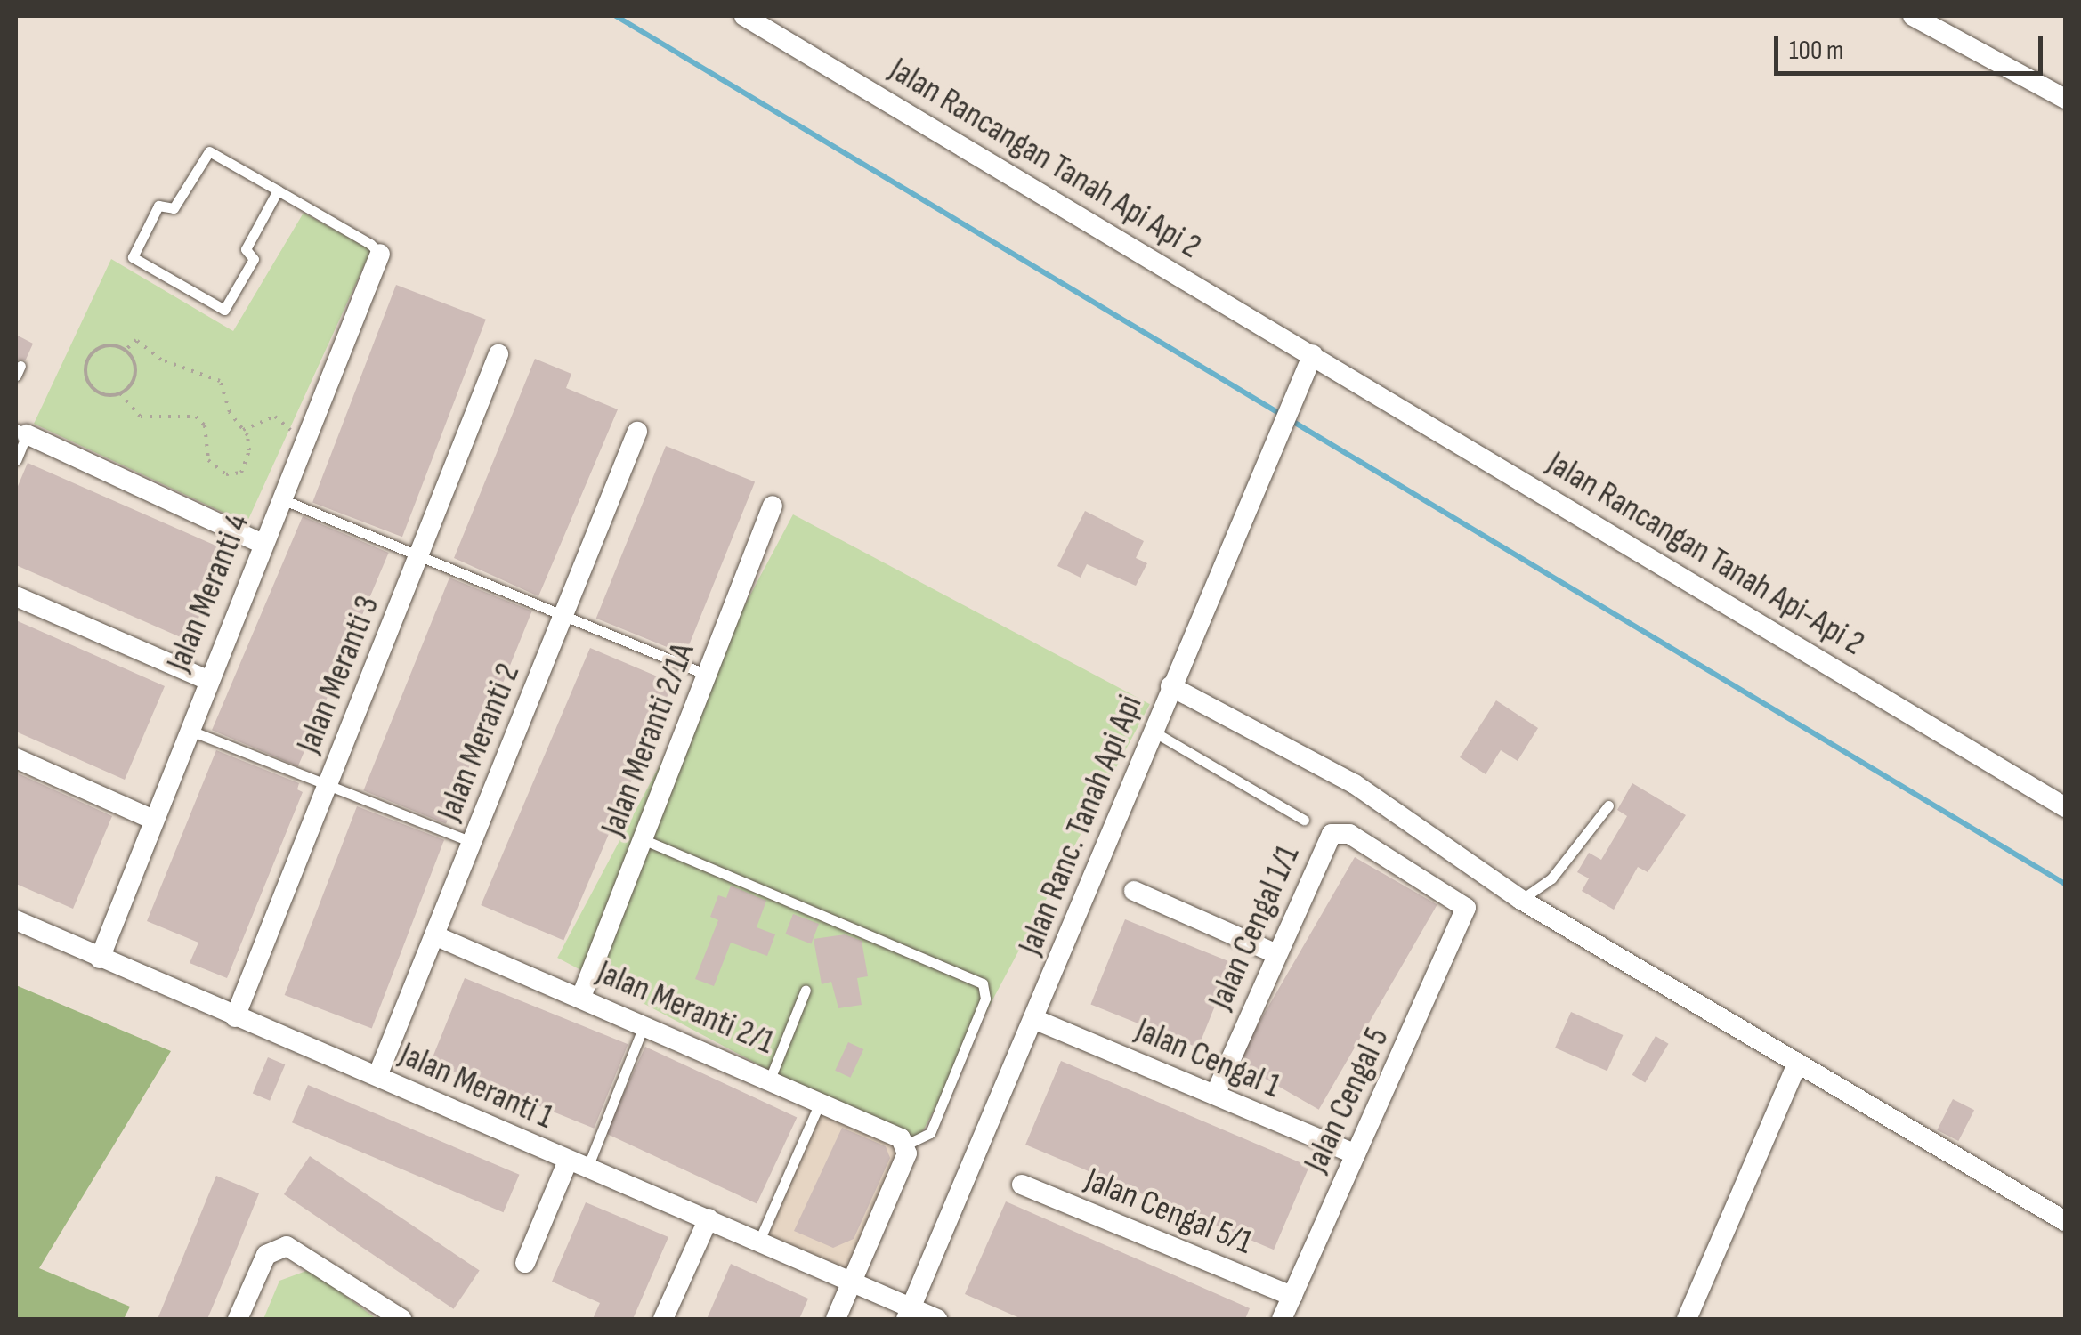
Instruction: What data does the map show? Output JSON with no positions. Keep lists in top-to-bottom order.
{
  "streets": {
    "street": [
      "Jalan Rancangan Tanah Api Api 2",
      "Jalan Rancangan Tanah Api-Api 2",
      "Jalan Meranti 4",
      "Jalan Meranti 3",
      "Jalan Meranti 2/1A",
      "Jalan Meranti 2",
      "Jalan Ranc. Tanah Api Api",
      "Jalan Cengal 1/1",
      "Jalan Meranti 2/1",
      "Jalan Cengal 1",
      "Jalan Meranti 1",
      "Jalan Cengal 5",
      "Jalan Cengal 5/1"
    ]
  },
  "crossings": [
    ["Jalan Rancangan Tanah Api Api 2", "Jalan Rancangan Tanah Api-Api 2"],
    ["Jalan Rancangan Tanah Api Api 2", "Jalan Ranc. Tanah Api Api"],
    ["Jalan Rancangan Tanah Api-Api 2", "Jalan Ranc. Tanah Api Api"],
    ["Jalan Meranti 4", "Jalan Meranti 1"],
    ["Jalan Meranti 3", "Jalan Meranti 1"],
    ["Jalan Meranti 2/1A", "Jalan Meranti 2/1"],
    ["Jalan Meranti 2", "Jalan Meranti 2/1"],
    ["Jalan Meranti 2", "Jalan Meranti 1"],
    ["Jalan Ranc. Tanah Api Api", "Jalan Cengal 1"],
    ["Jalan Ranc. Tanah Api Api", "Jalan Meranti 1"],
    ["Jalan Cengal 1/1", "Jalan Cengal 1"],
    ["Jalan Cengal 1/1", "Jalan Cengal 5"],
    ["Jalan Cengal 1", "Jalan Cengal 5"],
    ["Jalan Cengal 5", "Jalan Cengal 5/1"]
  ],
  "scale_bar": "100 m"
}
